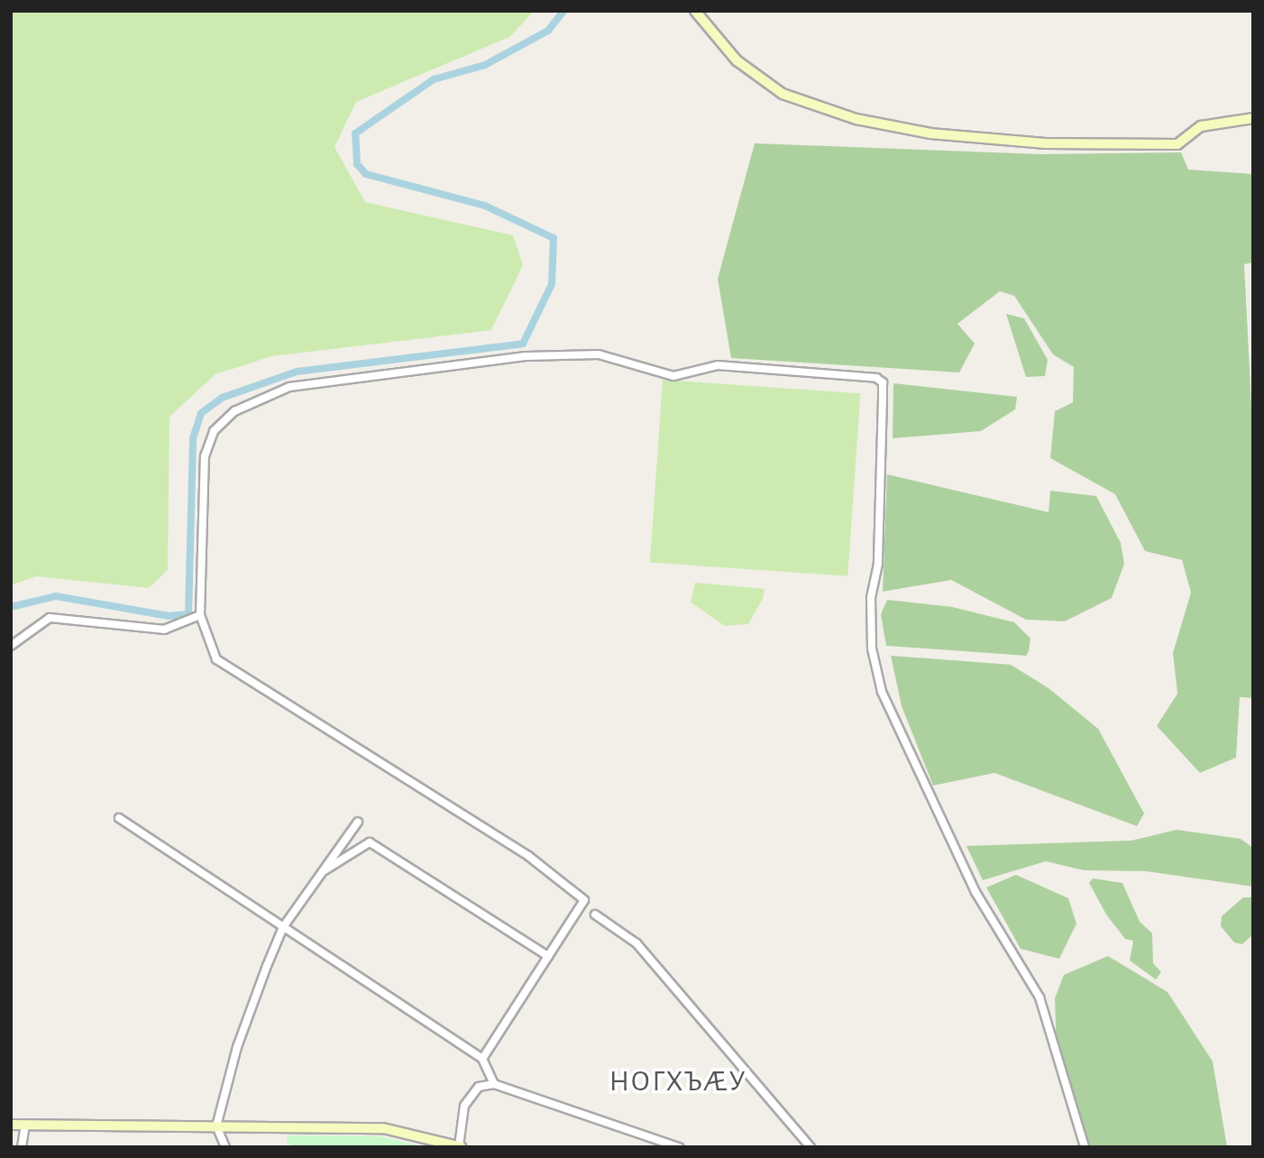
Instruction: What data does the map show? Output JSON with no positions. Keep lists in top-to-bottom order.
{
  "districts": ["НОГХЪÆУ"]
}
